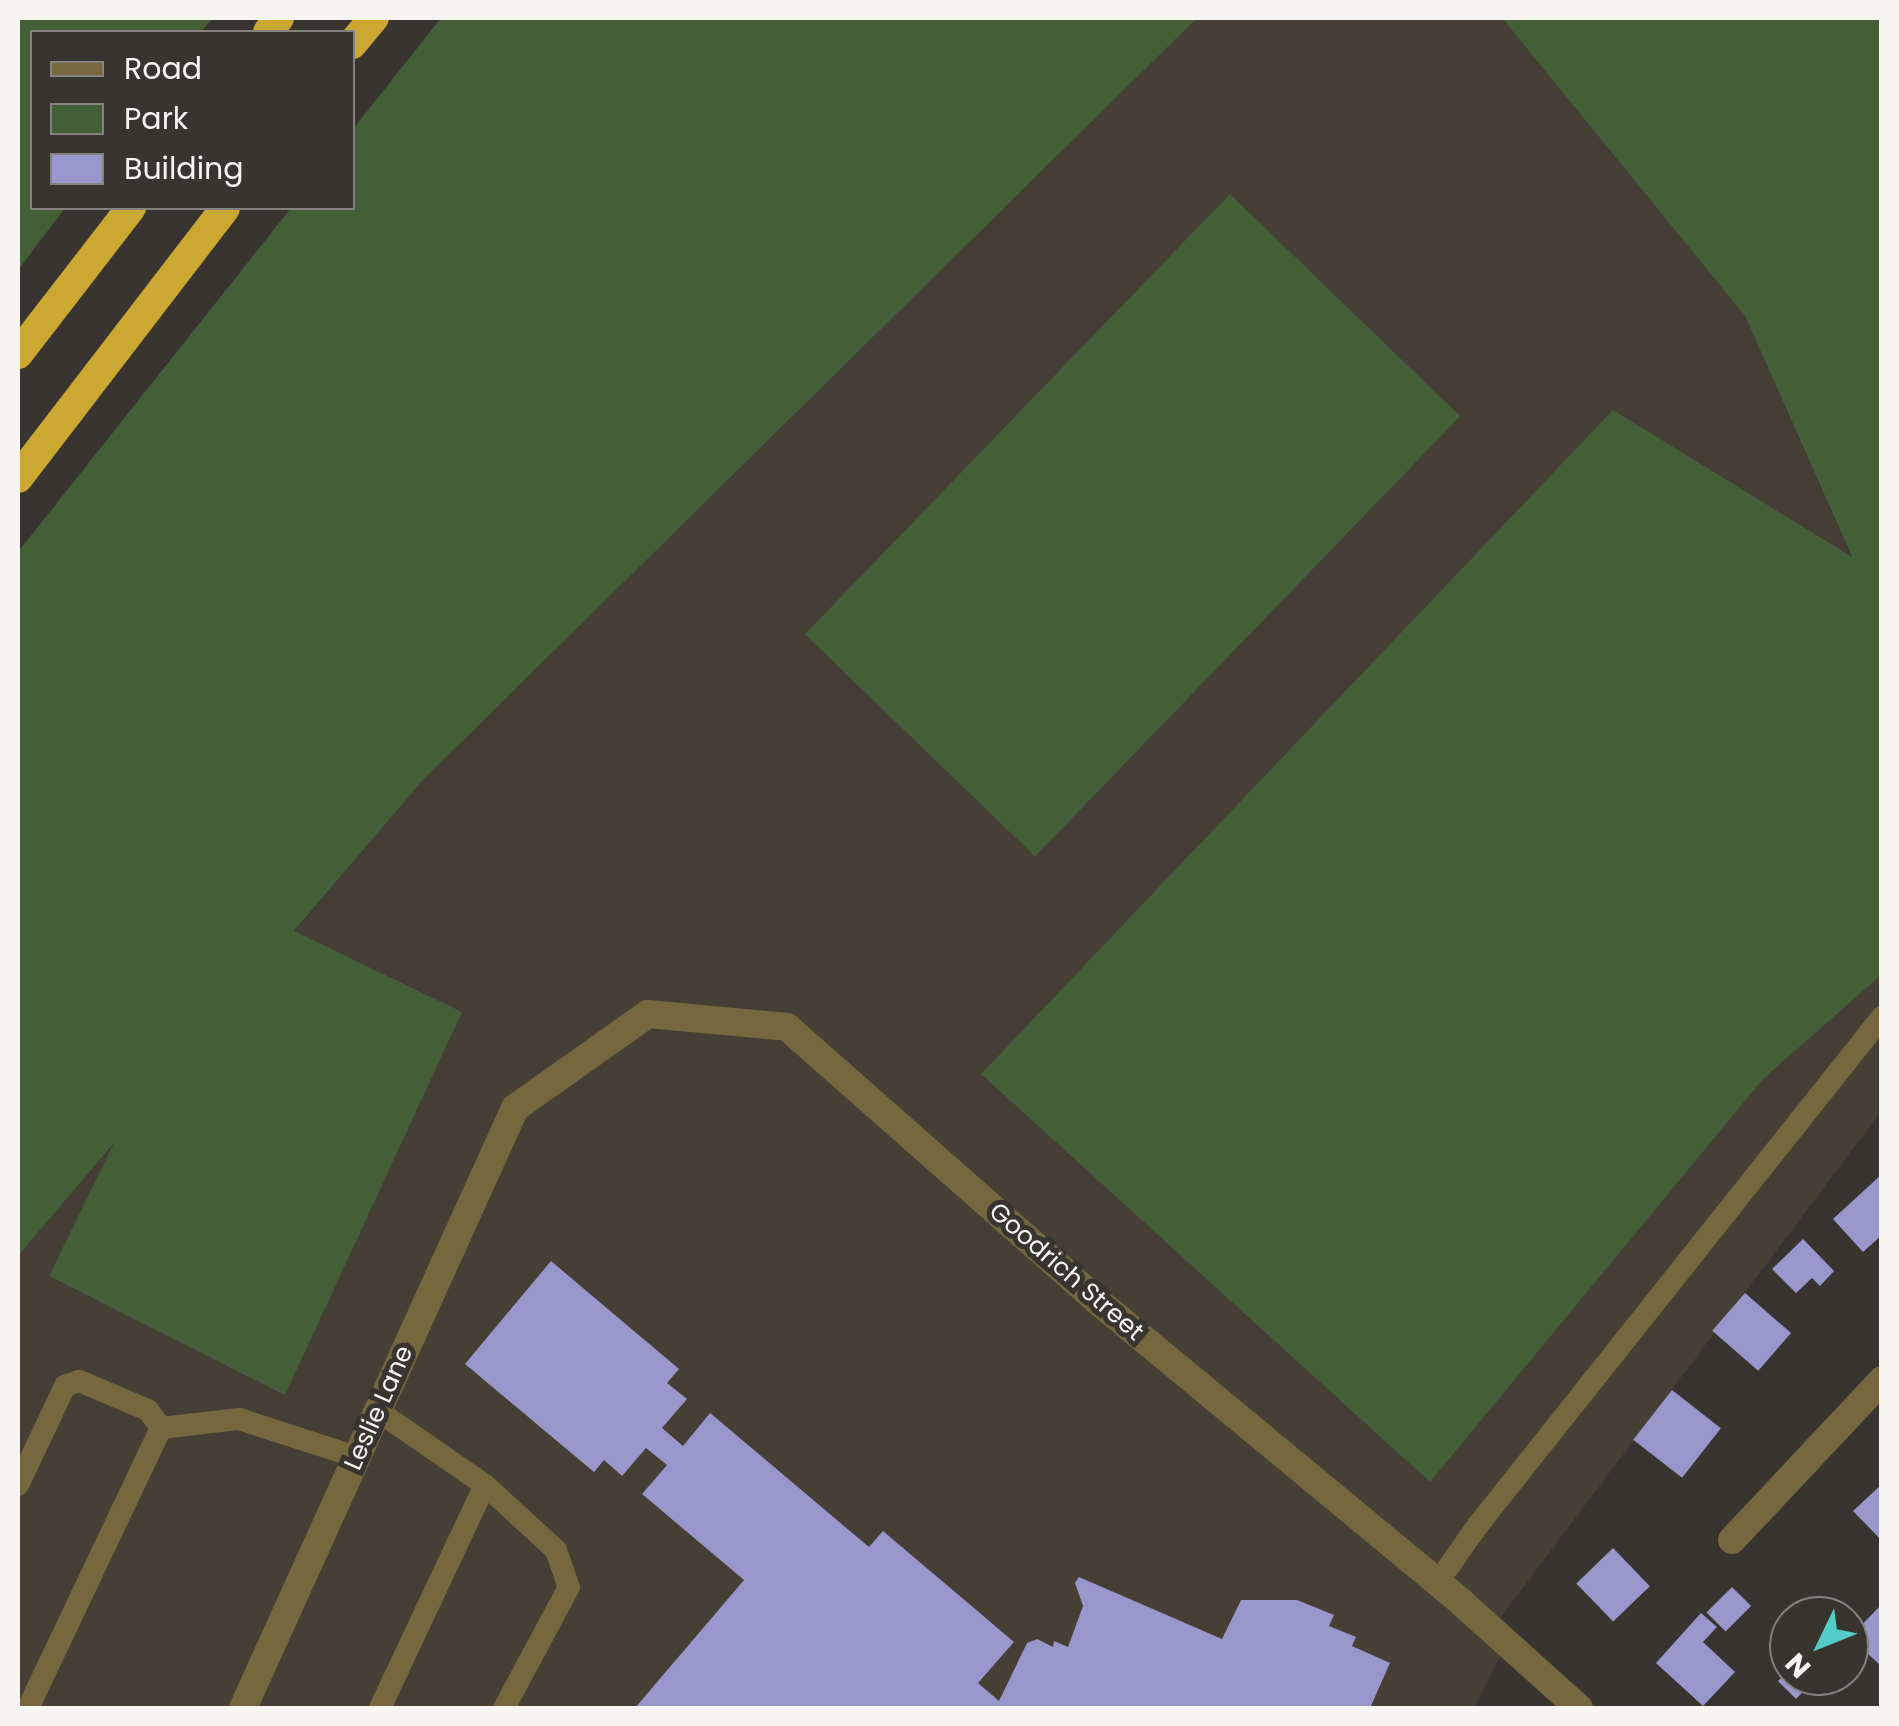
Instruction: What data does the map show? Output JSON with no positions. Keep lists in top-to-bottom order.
{
  "streets": {
    "street": ["Goodrich Street", "Leslie Lane"]
  },
  "crossings": [
    ["Goodrich Street", "Leslie Lane"]
  ],
  "legend": ["Road", "Park", "Building"],
  "north": "bottom left"
}
